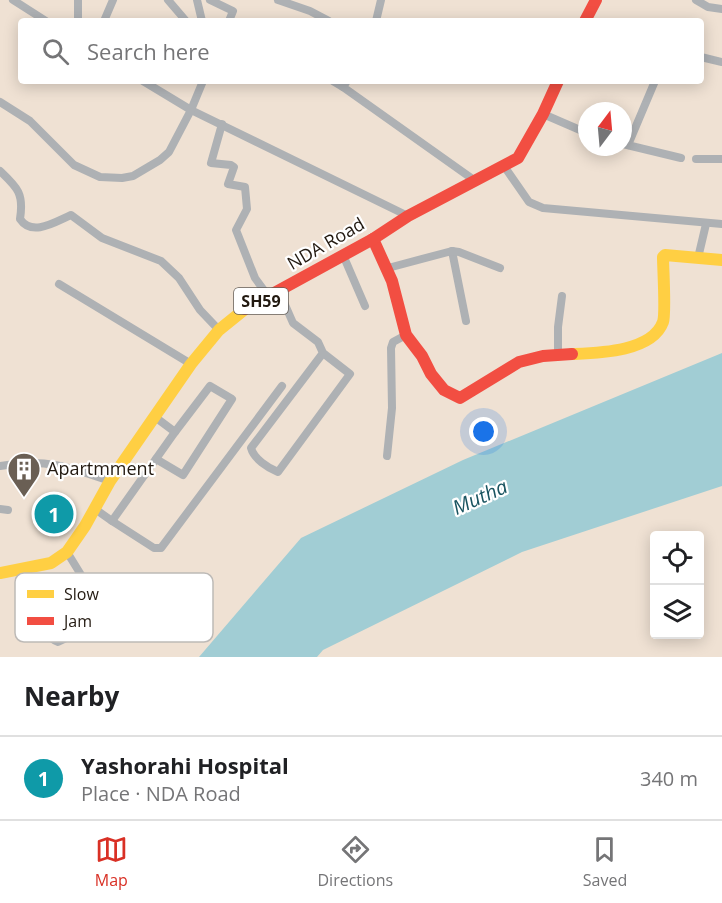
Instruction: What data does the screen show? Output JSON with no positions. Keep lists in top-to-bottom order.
{
  "streets": {
    "main road": ["NDA Road", "SH59"]
  },
  "water": ["Mutha"],
  "places": {
    "building": ["Apartmment"]
  },
  "legend": ["Slow", "Jam"],
  "north": "top",
  "page": {
    "search": "Search here",
    "pins": "1",
    "heading": "Nearby",
    "list": [
      {
        "mark": "1",
        "name": "Yashorahi Hospital",
        "note": "Place · NDA Road",
        "value": "340 m"
      }
    ],
    "nav": ["Map", "Directions", "Saved"]
  }
}
